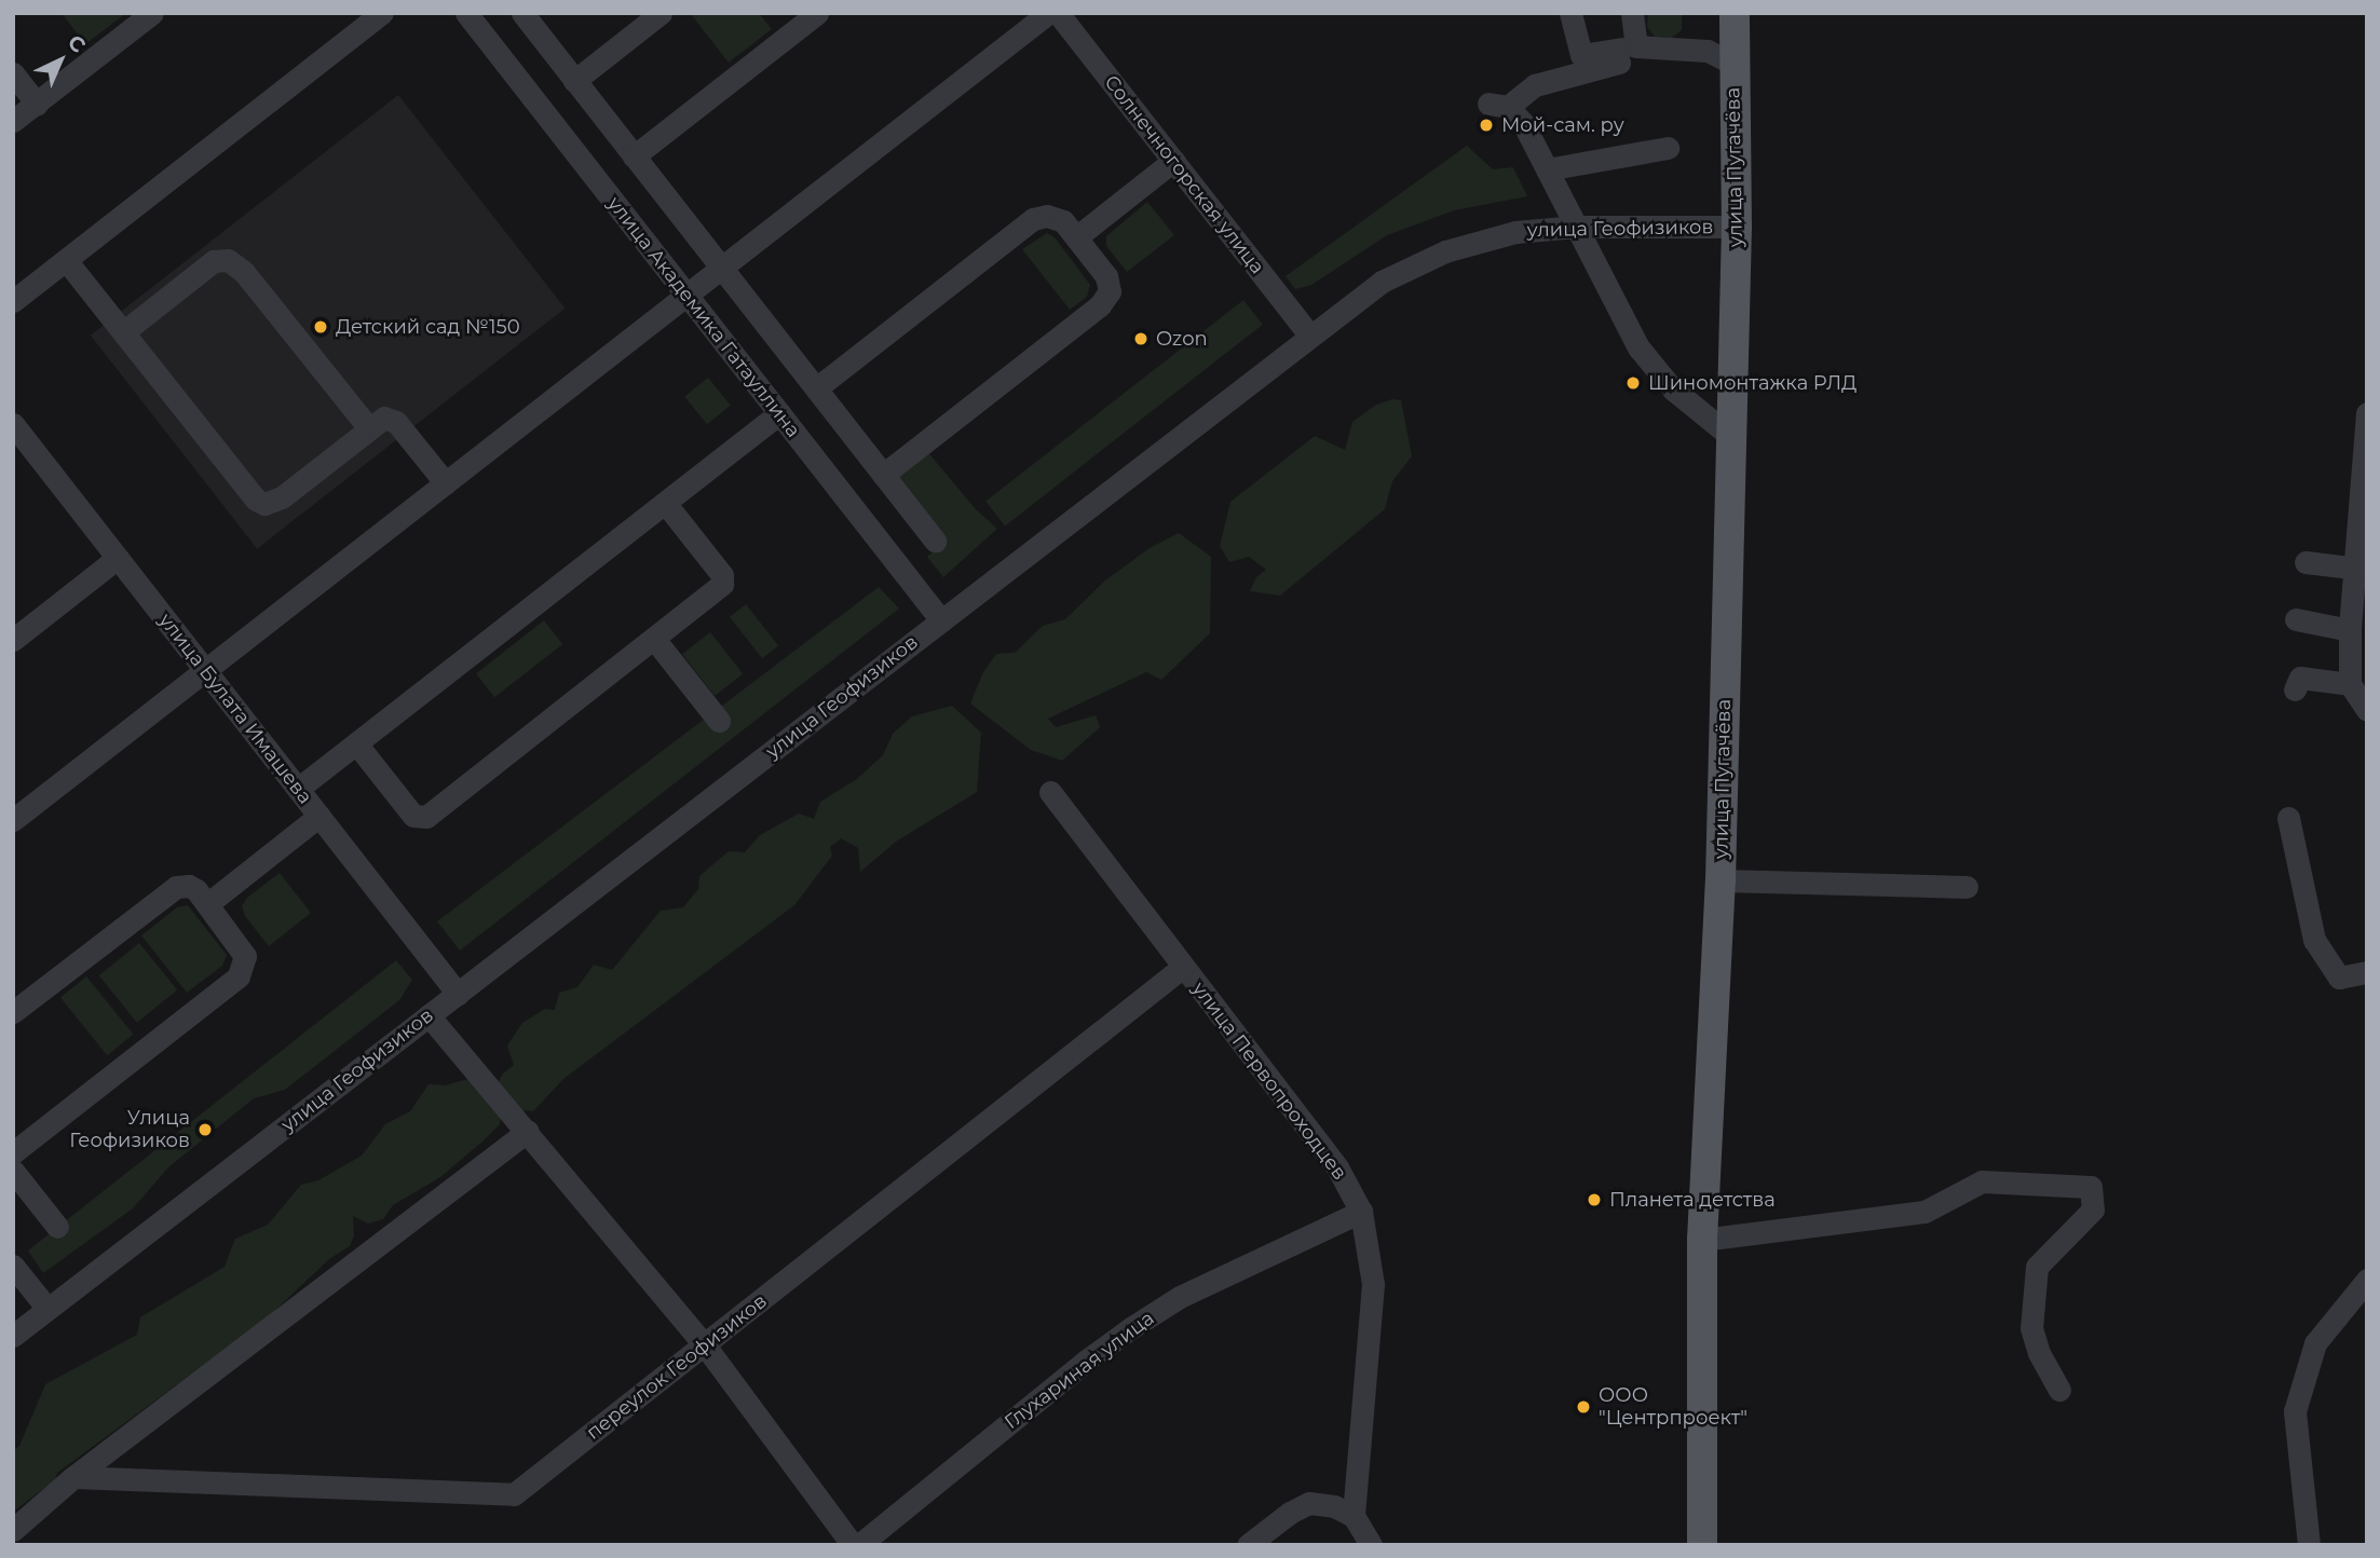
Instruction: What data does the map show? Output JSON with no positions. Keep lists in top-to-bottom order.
{
  "streets": {
    "main road": ["улица Пугачёва"],
    "street": [
      "Солнечногорская улица",
      "улица Геофизиков",
      "улица Академика Гатауллина",
      "улица Булата Имашева",
      "улица Первопроходцев",
      "переулок Геофизиков",
      "Глухариная улица"
    ]
  },
  "crossings": [
    ["улица Пугачёва", "улица Геофизиков"],
    ["Солнечногорская улица", "улица Геофизиков"],
    ["улица Геофизиков", "улица Академика Гатауллина"],
    ["улица Геофизиков", "улица Булата Имашева"],
    ["улица Первопроходцев", "переулок Геофизиков"],
    ["улица Первопроходцев", "Глухариная улица"]
  ],
  "places": [
    "Мой-сам. ру",
    "Детский сад №150",
    "Ozon",
    "Шиномонтажка РЛД",
    "Улица Геофизиков",
    "Планета детства",
    "ООО \"Центрпроект\""
  ],
  "north": "top right"
}
